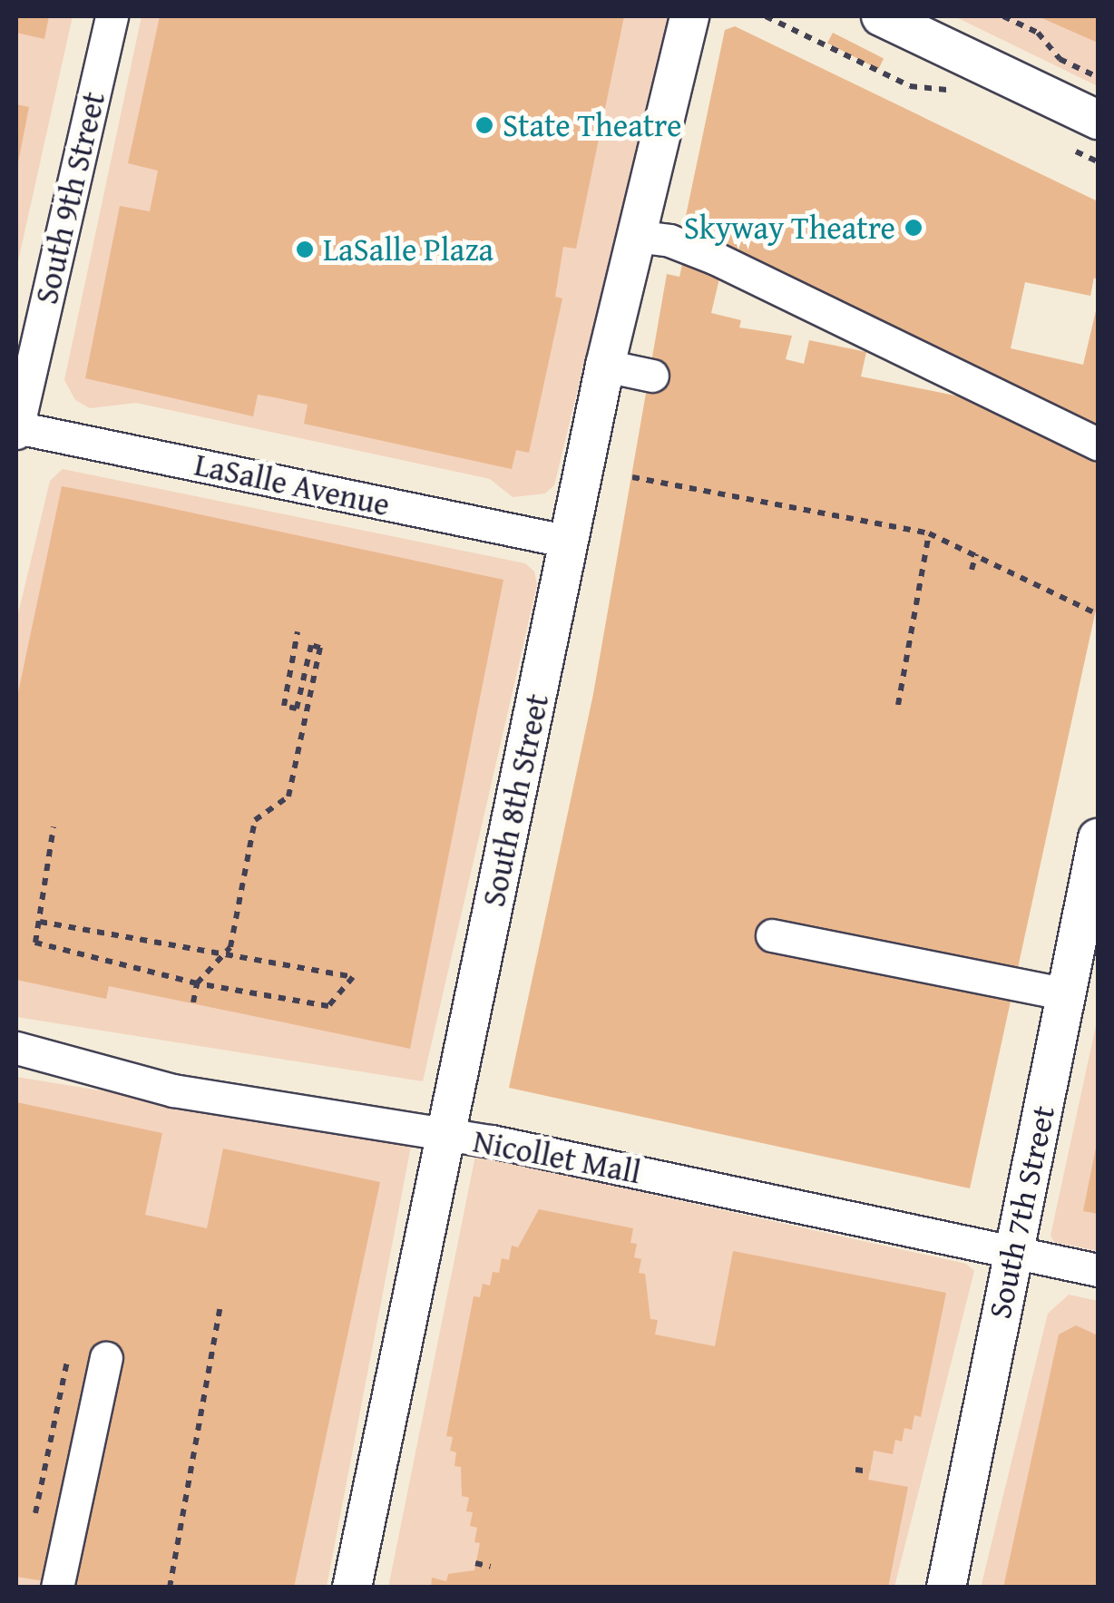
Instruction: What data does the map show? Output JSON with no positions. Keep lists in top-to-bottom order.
{
  "streets": {
    "main road": ["South 8th Street", "South 7th Street"],
    "street": ["South 9th Street", "LaSalle Avenue", "Nicollet Mall"]
  },
  "crossings": [
    ["South 9th Street", "LaSalle Avenue"],
    ["LaSalle Avenue", "South 8th Street"],
    ["South 8th Street", "Nicollet Mall"],
    ["Nicollet Mall", "South 7th Street"]
  ],
  "places": ["State Theatre", "Skyway Theatre", "LaSalle Plaza"]
}
